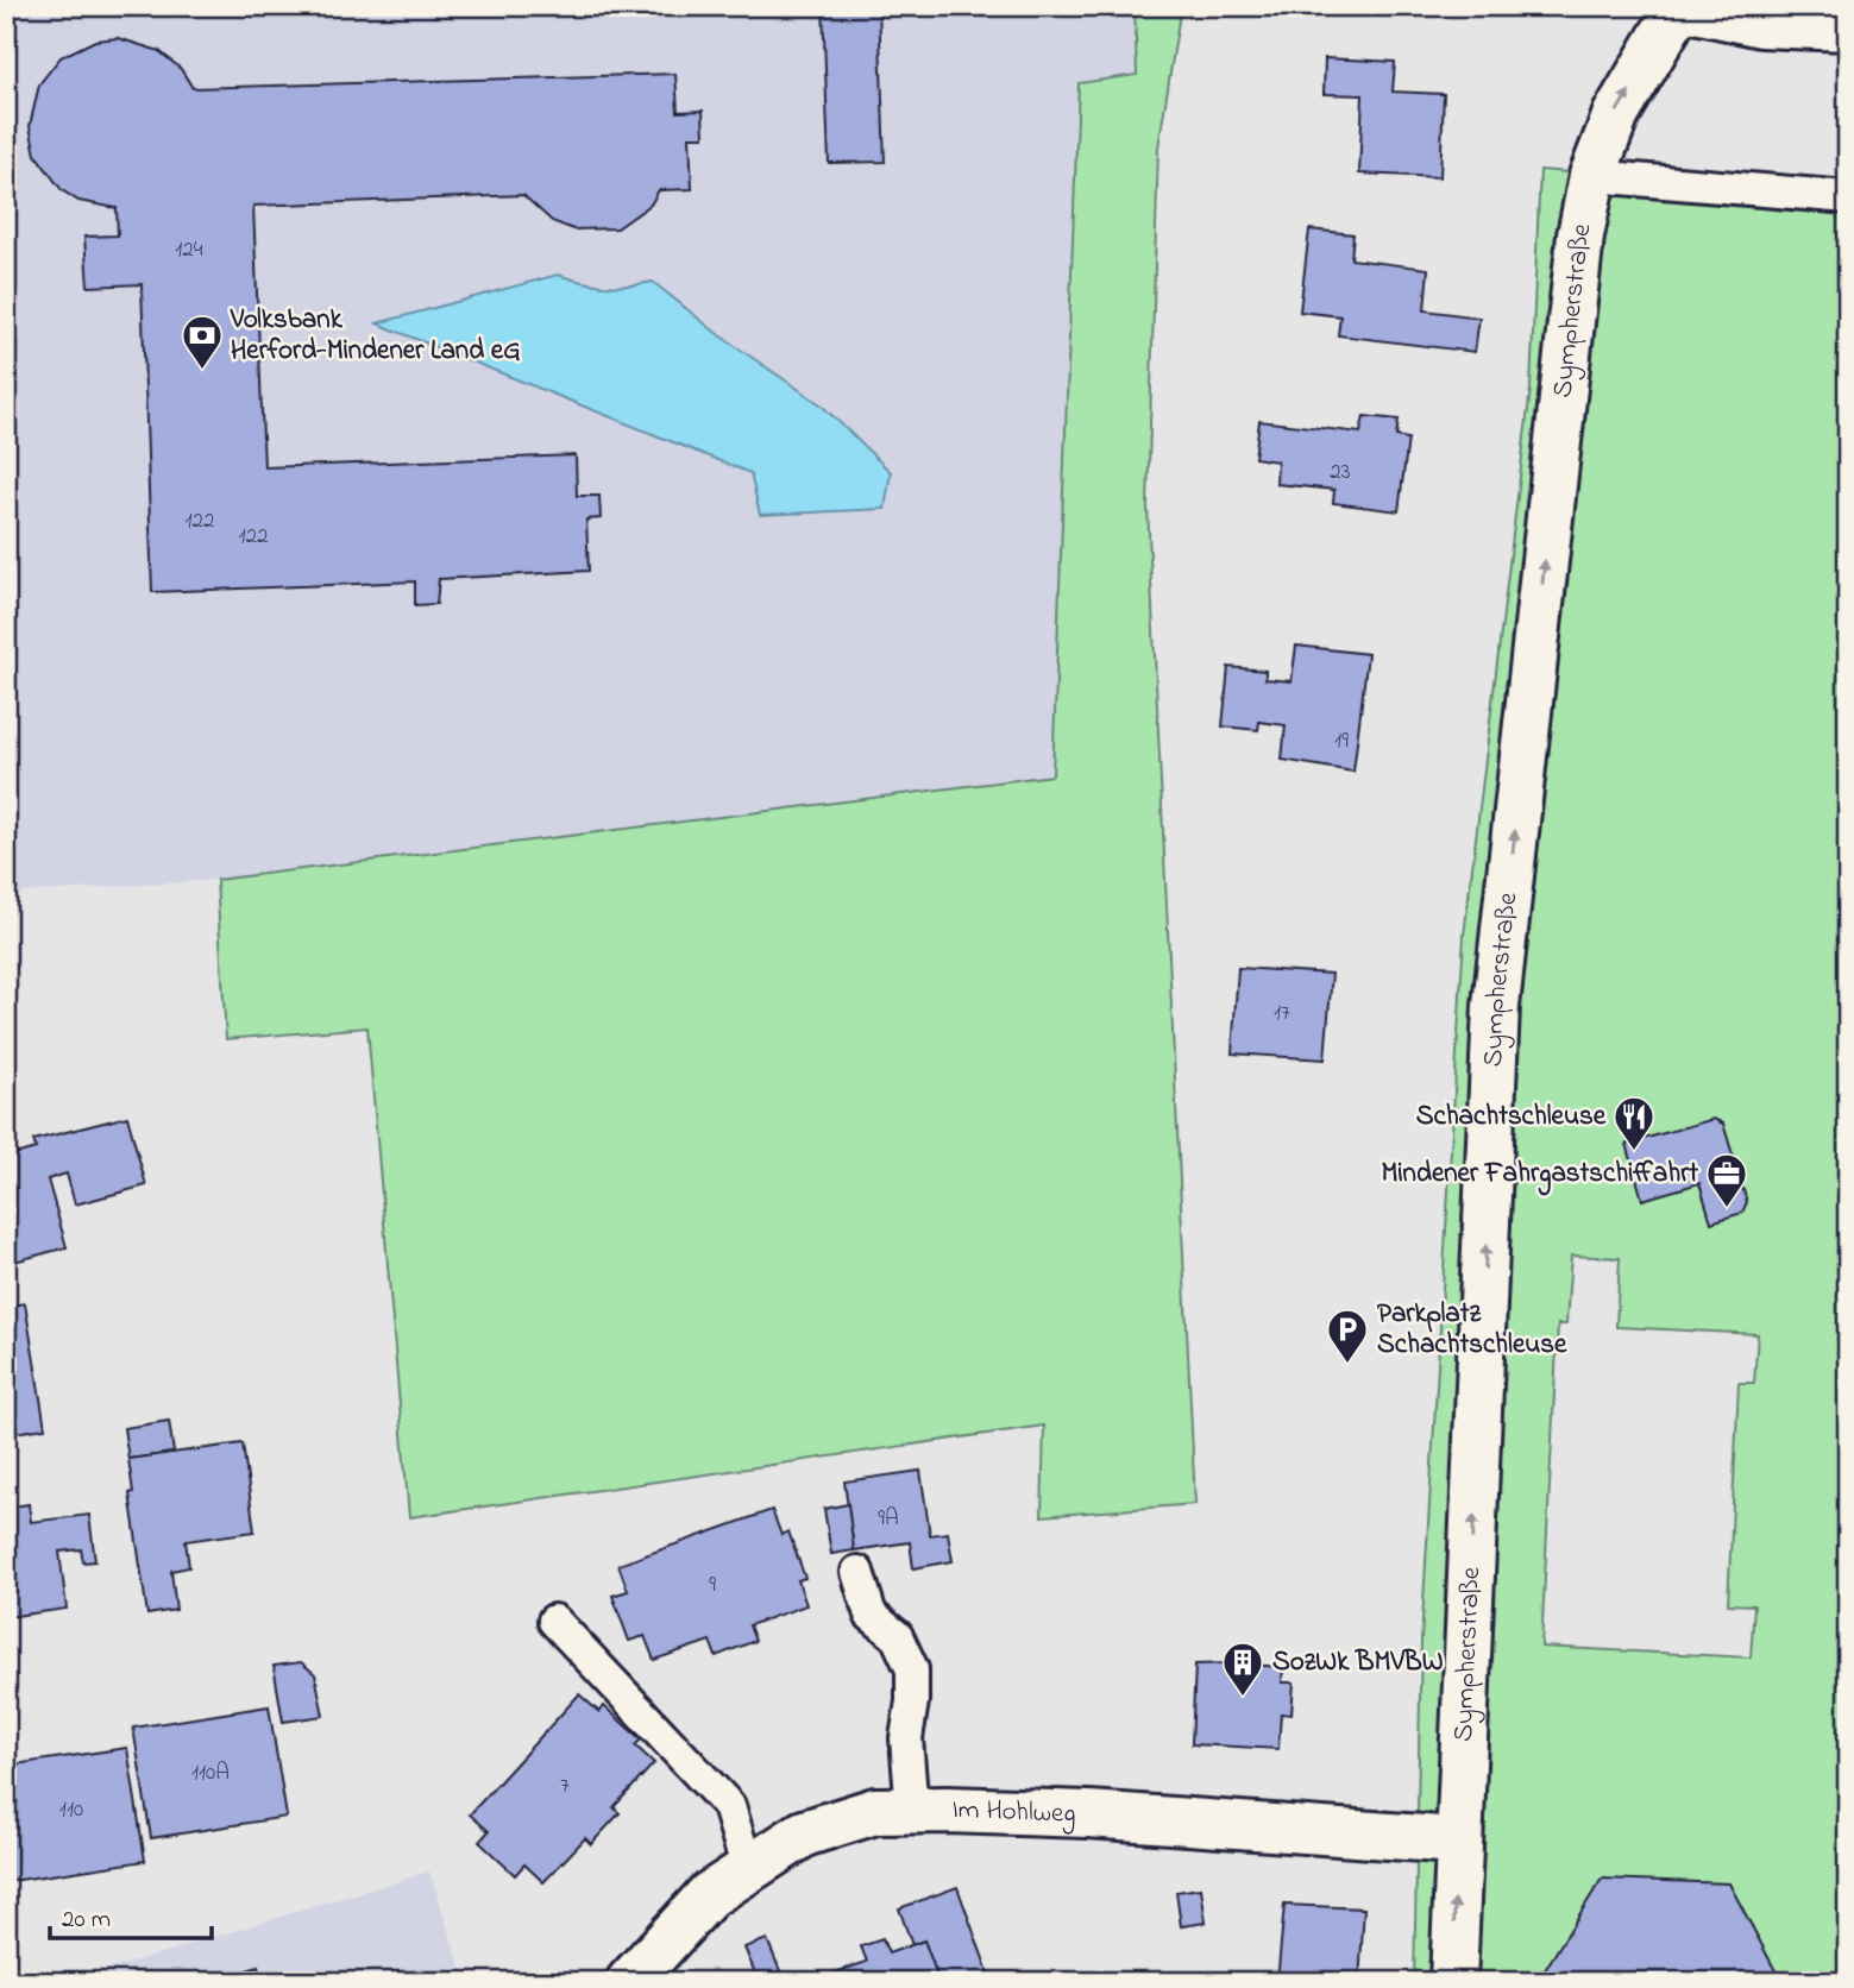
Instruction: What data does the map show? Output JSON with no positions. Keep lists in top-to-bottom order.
{
  "streets": {
    "street": ["Sympherstraße", "Im Hohlweg"]
  },
  "crossings": [
    ["Sympherstraße", "Im Hohlweg"]
  ],
  "one_way": ["Sympherstraße"],
  "places": {
    "bank": ["Volksbank Herford-Mindener Land eG"],
    "restaurant": ["Schachtschleuse"],
    "office": ["Mindener Fahrgastschiffahrt"],
    "parking": ["Parkplatz Schachtschleuse"],
    "building": ["SozWk BMVBW"]
  },
  "house_numbers": [
    "124",
    "23",
    "122",
    "122",
    "19",
    "17",
    "9A",
    "9",
    "110A",
    "7",
    "110"
  ],
  "scale_bar": "20 m"
}
